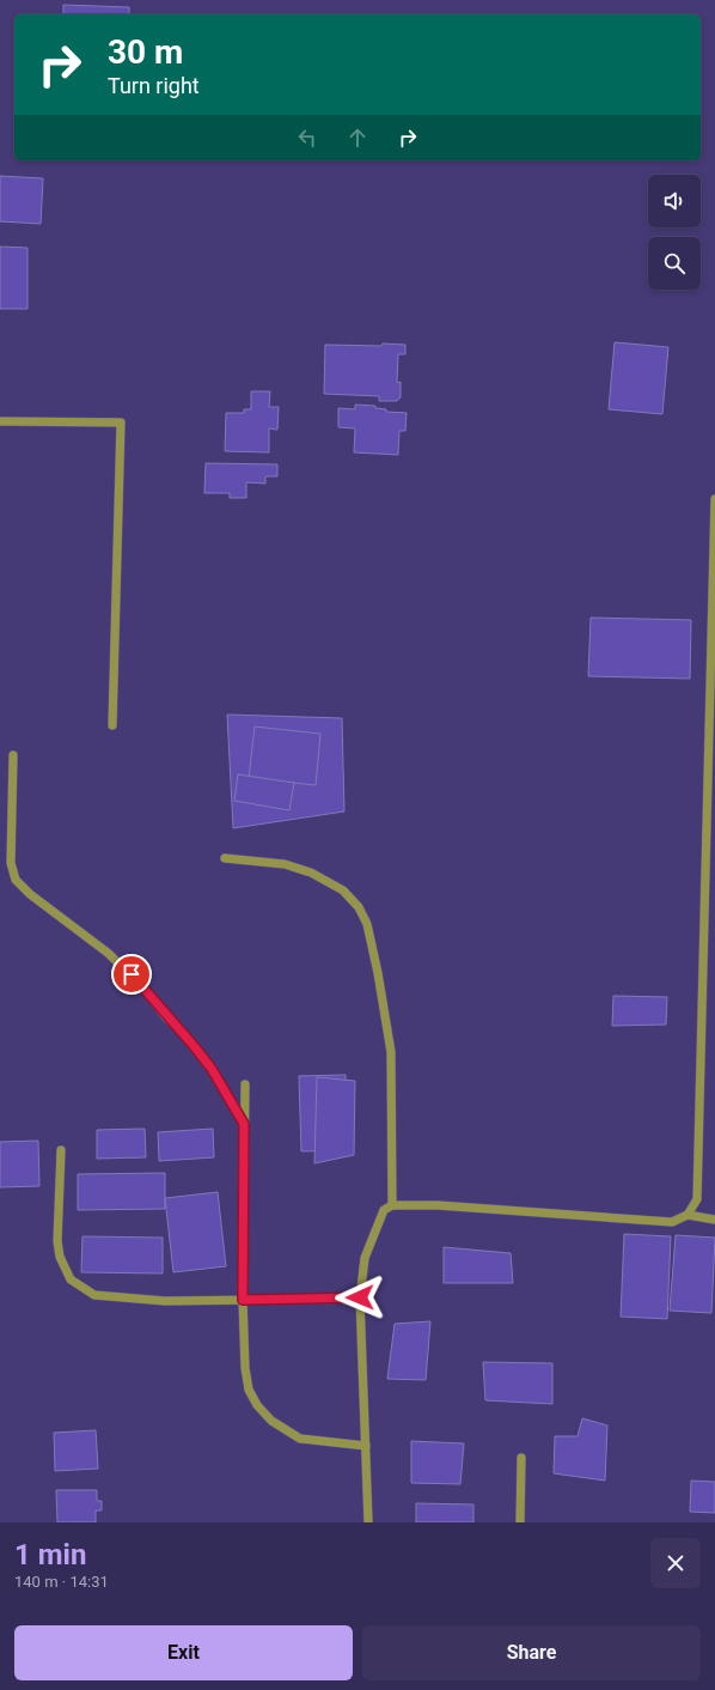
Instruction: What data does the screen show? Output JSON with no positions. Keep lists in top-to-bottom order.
{
  "page": {
    "turn": ["30 m", "Turn right"],
    "heading": ["1 min", "140 m · 14:31"],
    "buttons": ["Exit", "Share"]
  }
}
